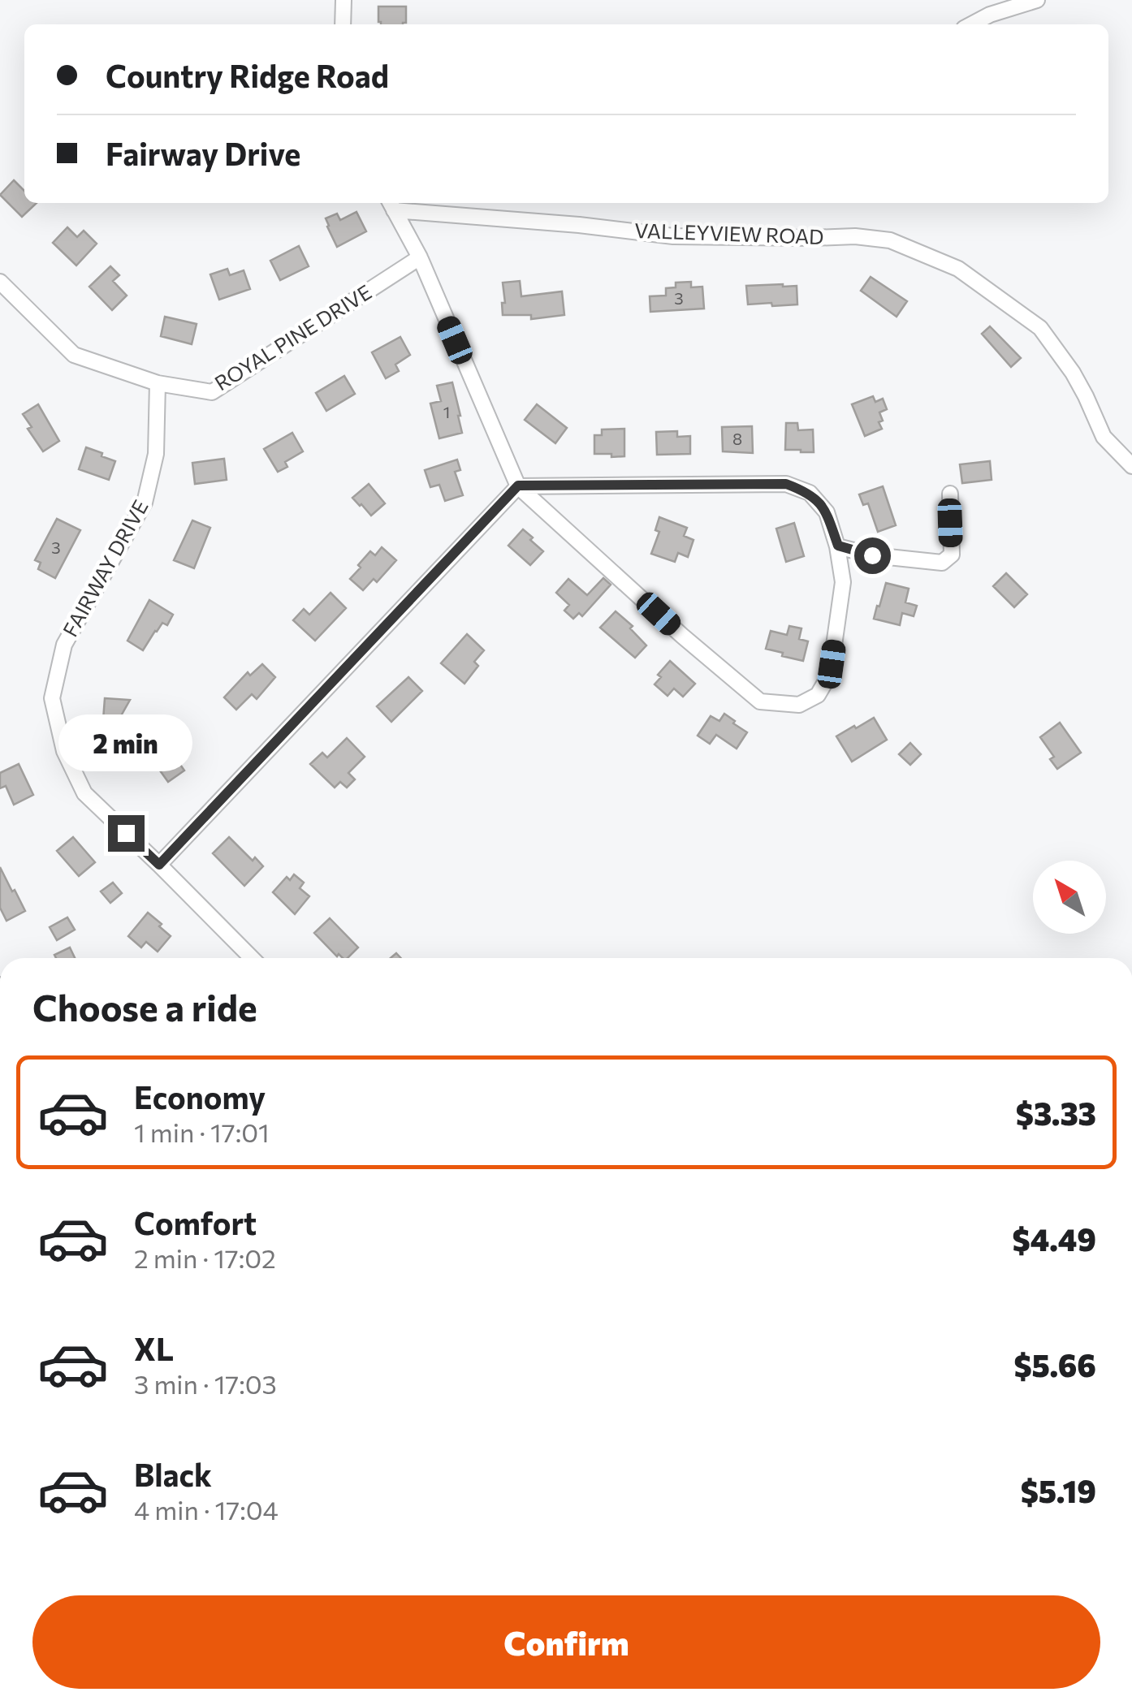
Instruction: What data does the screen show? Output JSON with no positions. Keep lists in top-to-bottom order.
{
  "streets": {
    "street": ["VALLEYVIEW ROAD", "ROYAL PINE DRIVE", "FAIRWAY DRIVE"]
  },
  "crossings": [
    ["ROYAL PINE DRIVE", "FAIRWAY DRIVE"]
  ],
  "house_numbers": [
    "3",
    "1",
    "8",
    "3"
  ],
  "north": "top left",
  "page": {
    "banner": ["Country Ridge Road", "Fairway Drive"],
    "bubble": "2 min",
    "heading": "Choose a ride",
    "list": [
      {
        "name": "Economy",
        "note": "1 min · 17:01",
        "value": "$3.33"
      },
      {
        "name": "Comfort",
        "note": "2 min · 17:02",
        "value": "$4.49"
      },
      {
        "name": "XL",
        "note": "3 min · 17:03",
        "value": "$5.66"
      },
      {
        "name": "Black",
        "note": "4 min · 17:04",
        "value": "$5.19"
      }
    ],
    "buttons": "Confirm"
  }
}
